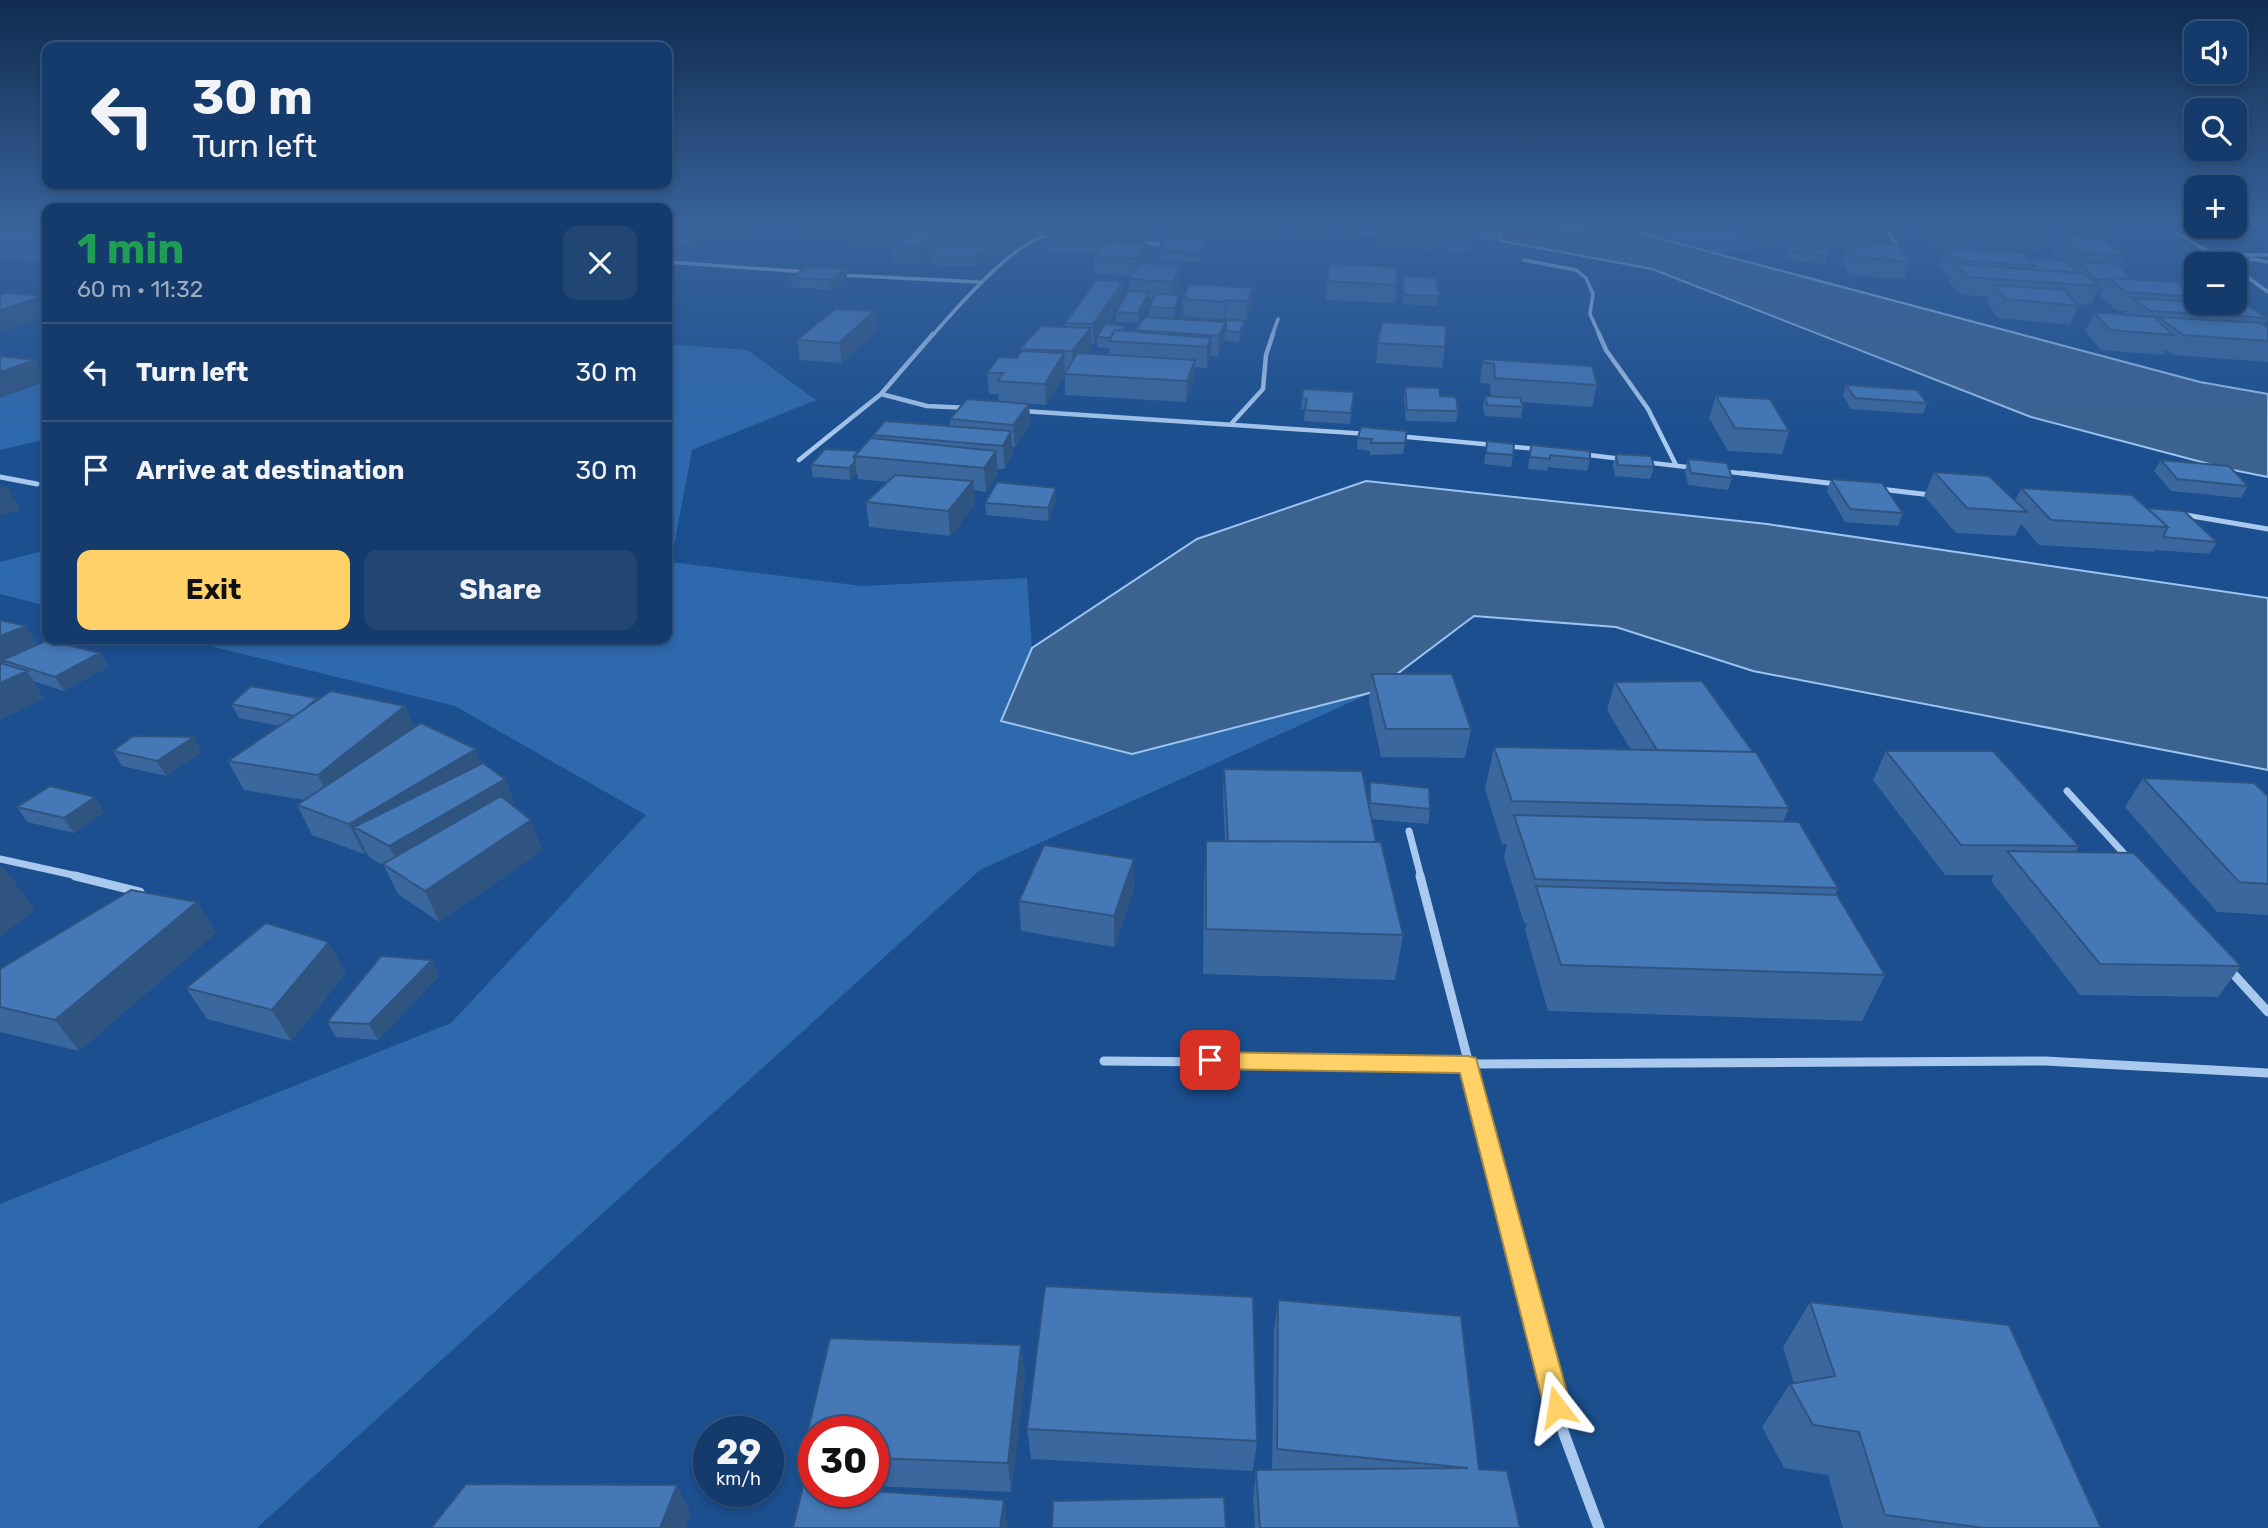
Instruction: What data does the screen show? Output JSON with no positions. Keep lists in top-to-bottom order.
{
  "page": {
    "map_buttons": ["+", "−"],
    "turn": ["30 m", "Turn left"],
    "heading": ["1 min", "60 m · 11:32"],
    "list": [
      {
        "name": "Turn left",
        "value": "30 m"
      },
      {
        "name": "Arrive at destination",
        "value": "30 m"
      }
    ],
    "buttons": ["Exit", "Share"],
    "speed": "29 km/h",
    "limit": "30"
  }
}
